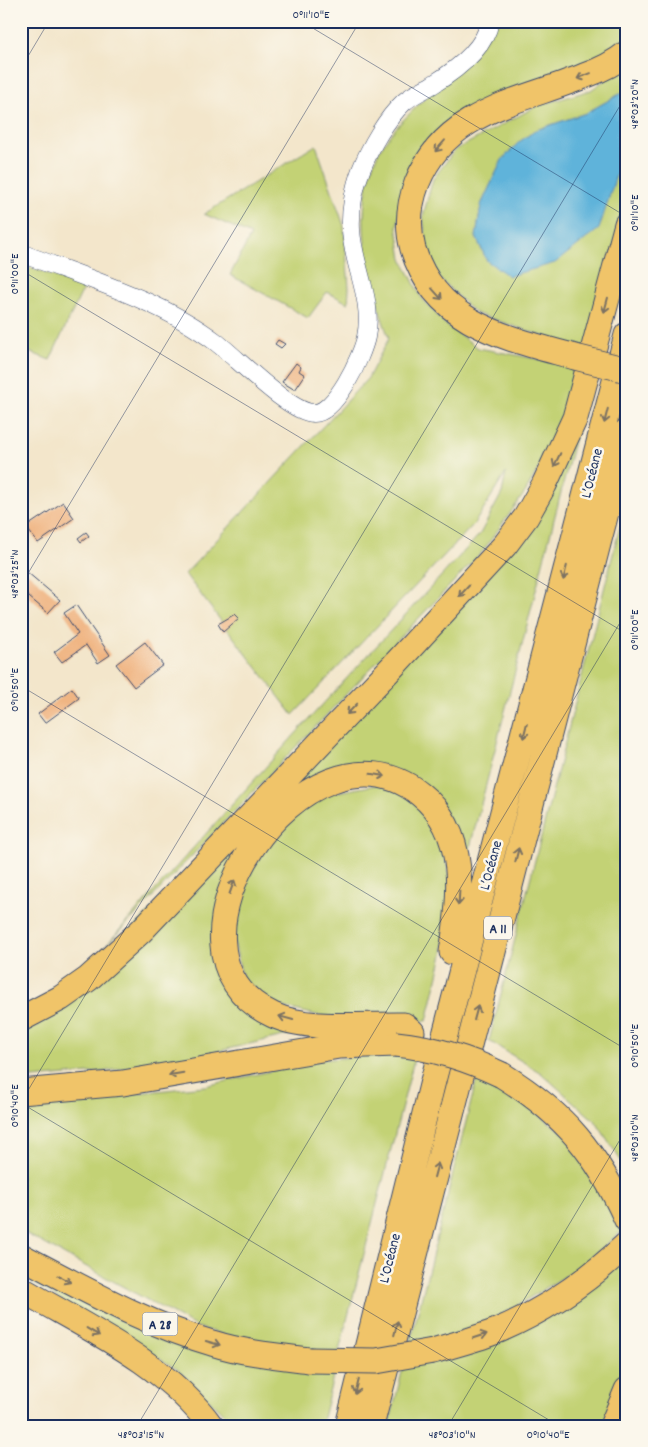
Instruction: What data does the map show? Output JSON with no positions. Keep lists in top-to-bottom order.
{
  "streets": {
    "highway": ["L’Océane", "A 11", "A 28"]
  },
  "coordinates": [
    "0°11'10\"E",
    "48°03'20\"N",
    "0°11'00\"E",
    "48°03'25\"N",
    "0°10'50\"E",
    "0°10'40\"E",
    "48°03'10\"N",
    "48°03'15\"N"
  ]
}
